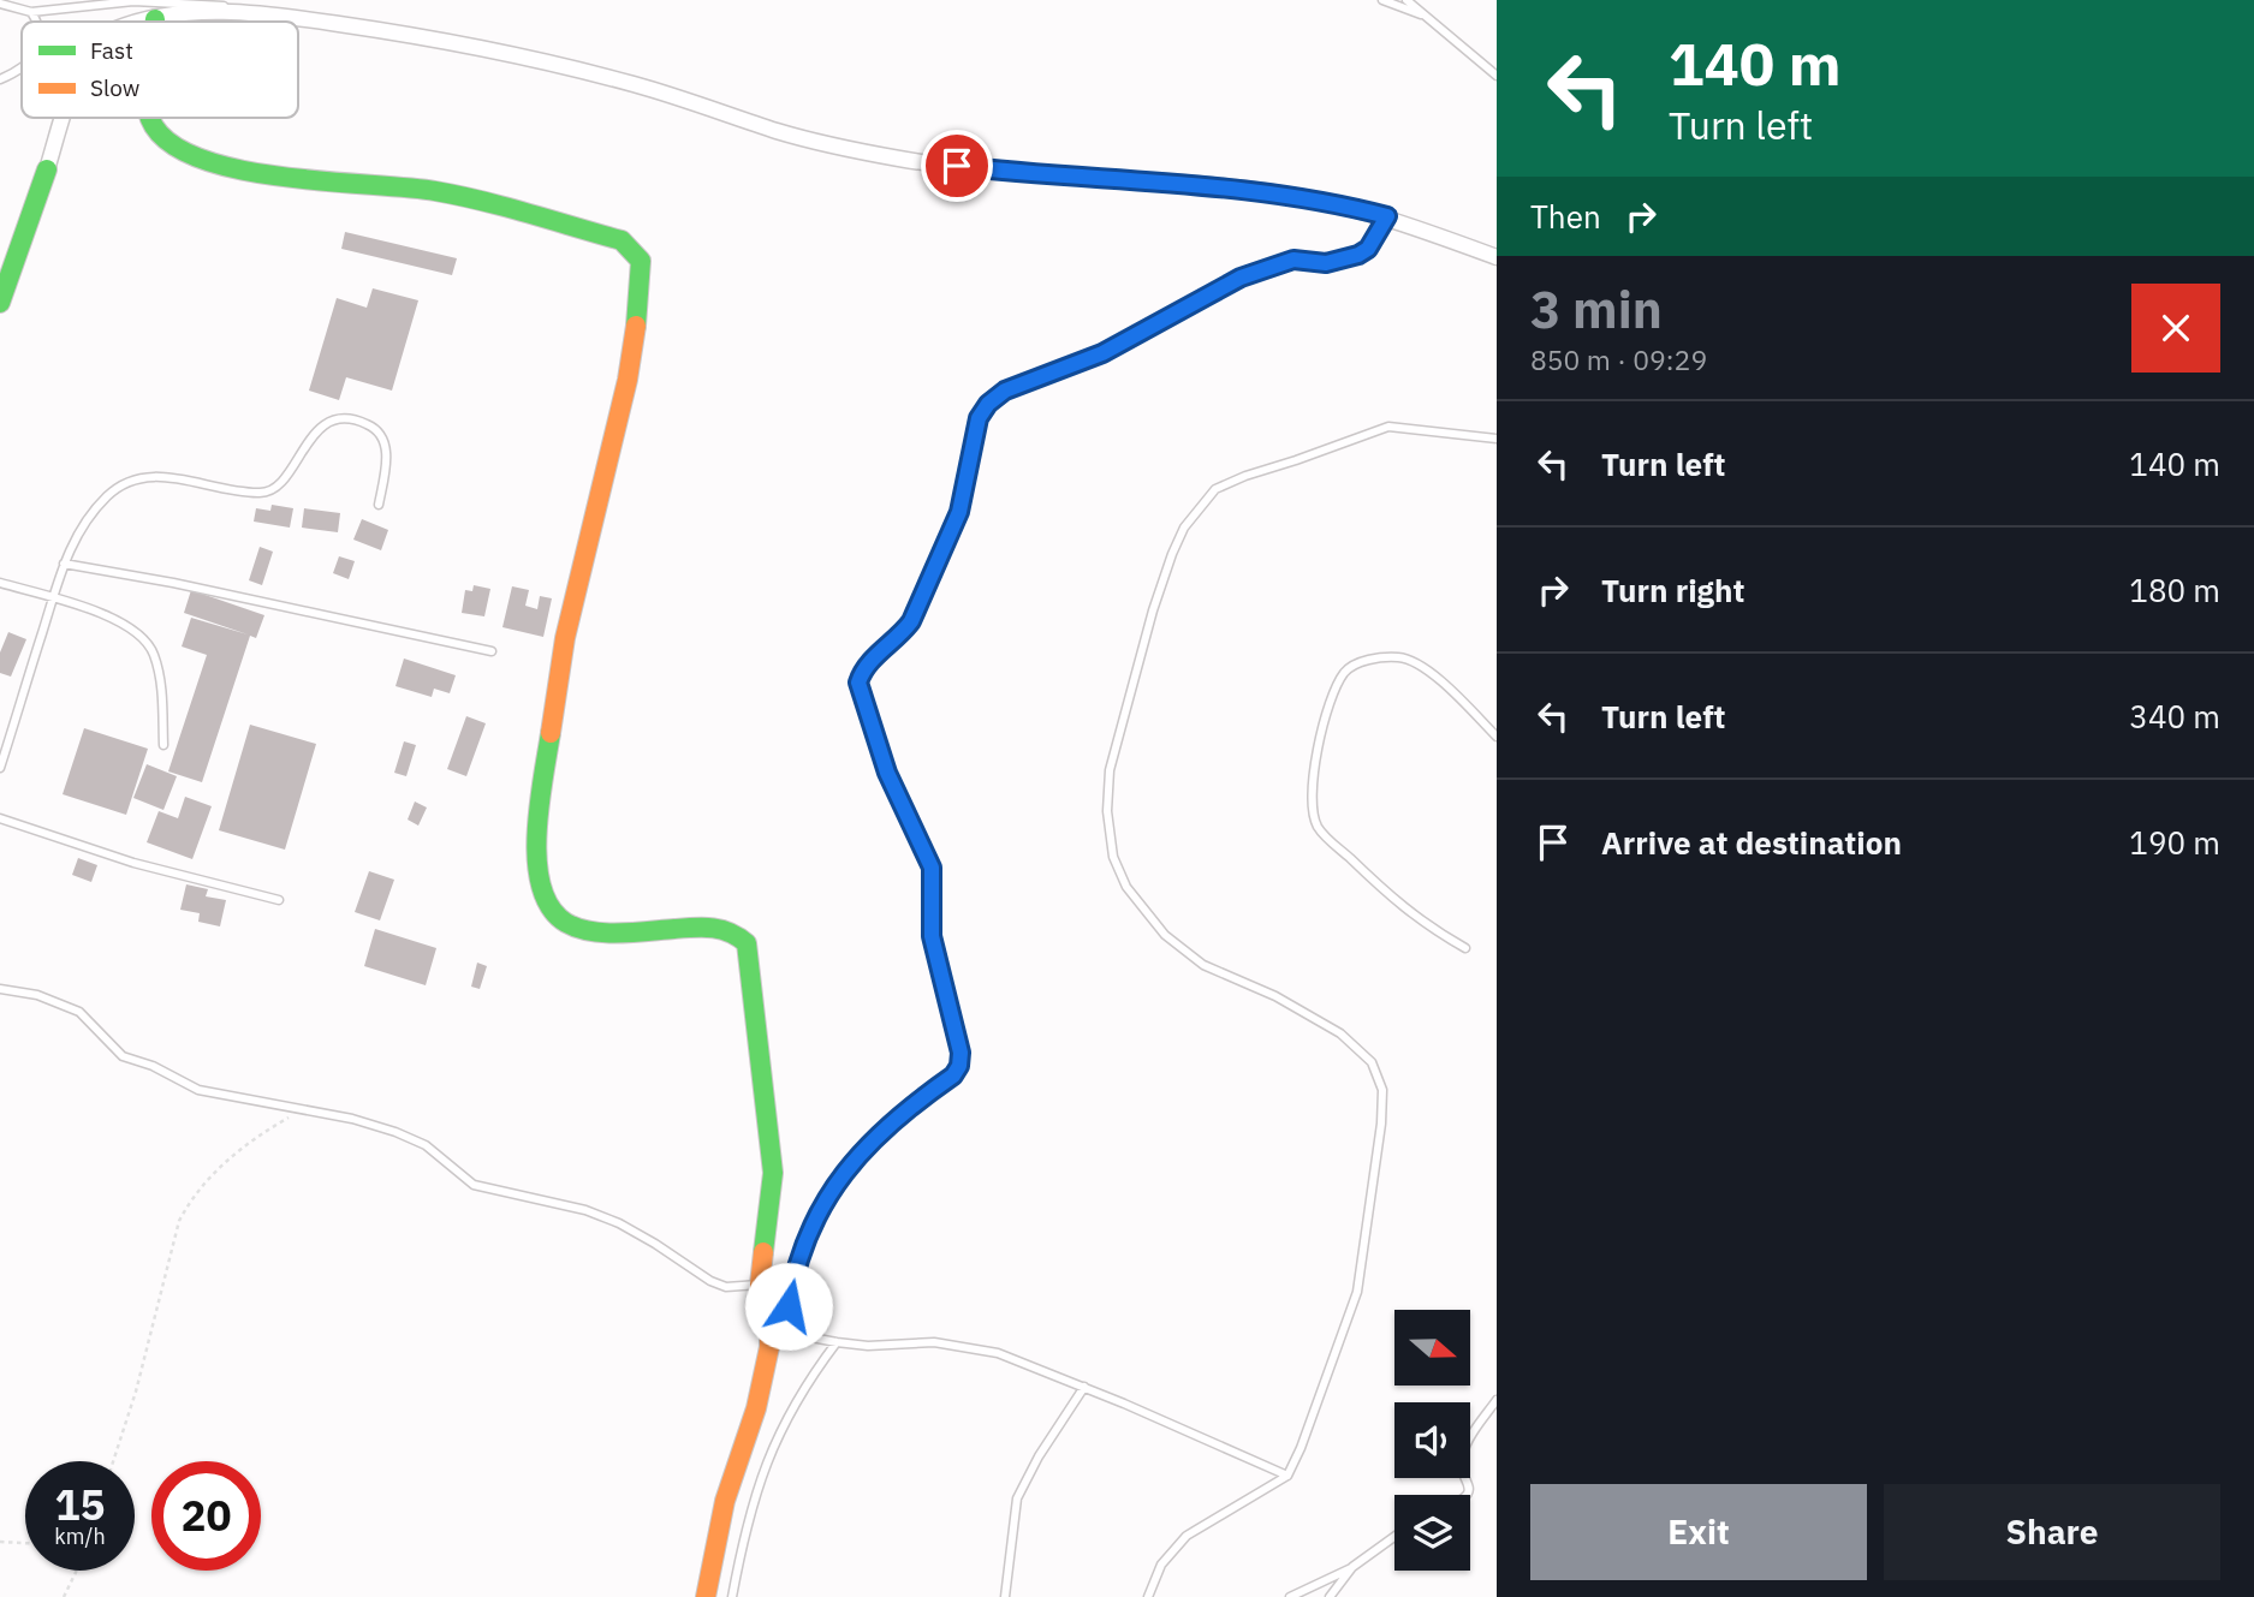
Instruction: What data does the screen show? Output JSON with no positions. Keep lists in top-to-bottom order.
{
  "legend": ["Fast", "Slow"],
  "north": "right",
  "page": {
    "turn": ["140 m", "Turn left"],
    "then": "Then",
    "heading": ["3 min", "850 m · 09:29"],
    "list": [
      {
        "name": "Turn left",
        "value": "140 m"
      },
      {
        "name": "Turn right",
        "value": "180 m"
      },
      {
        "name": "Turn left",
        "value": "340 m"
      },
      {
        "name": "Arrive at destination",
        "value": "190 m"
      }
    ],
    "speed": "15 km/h",
    "limit": "20",
    "buttons": ["Exit", "Share"]
  }
}
